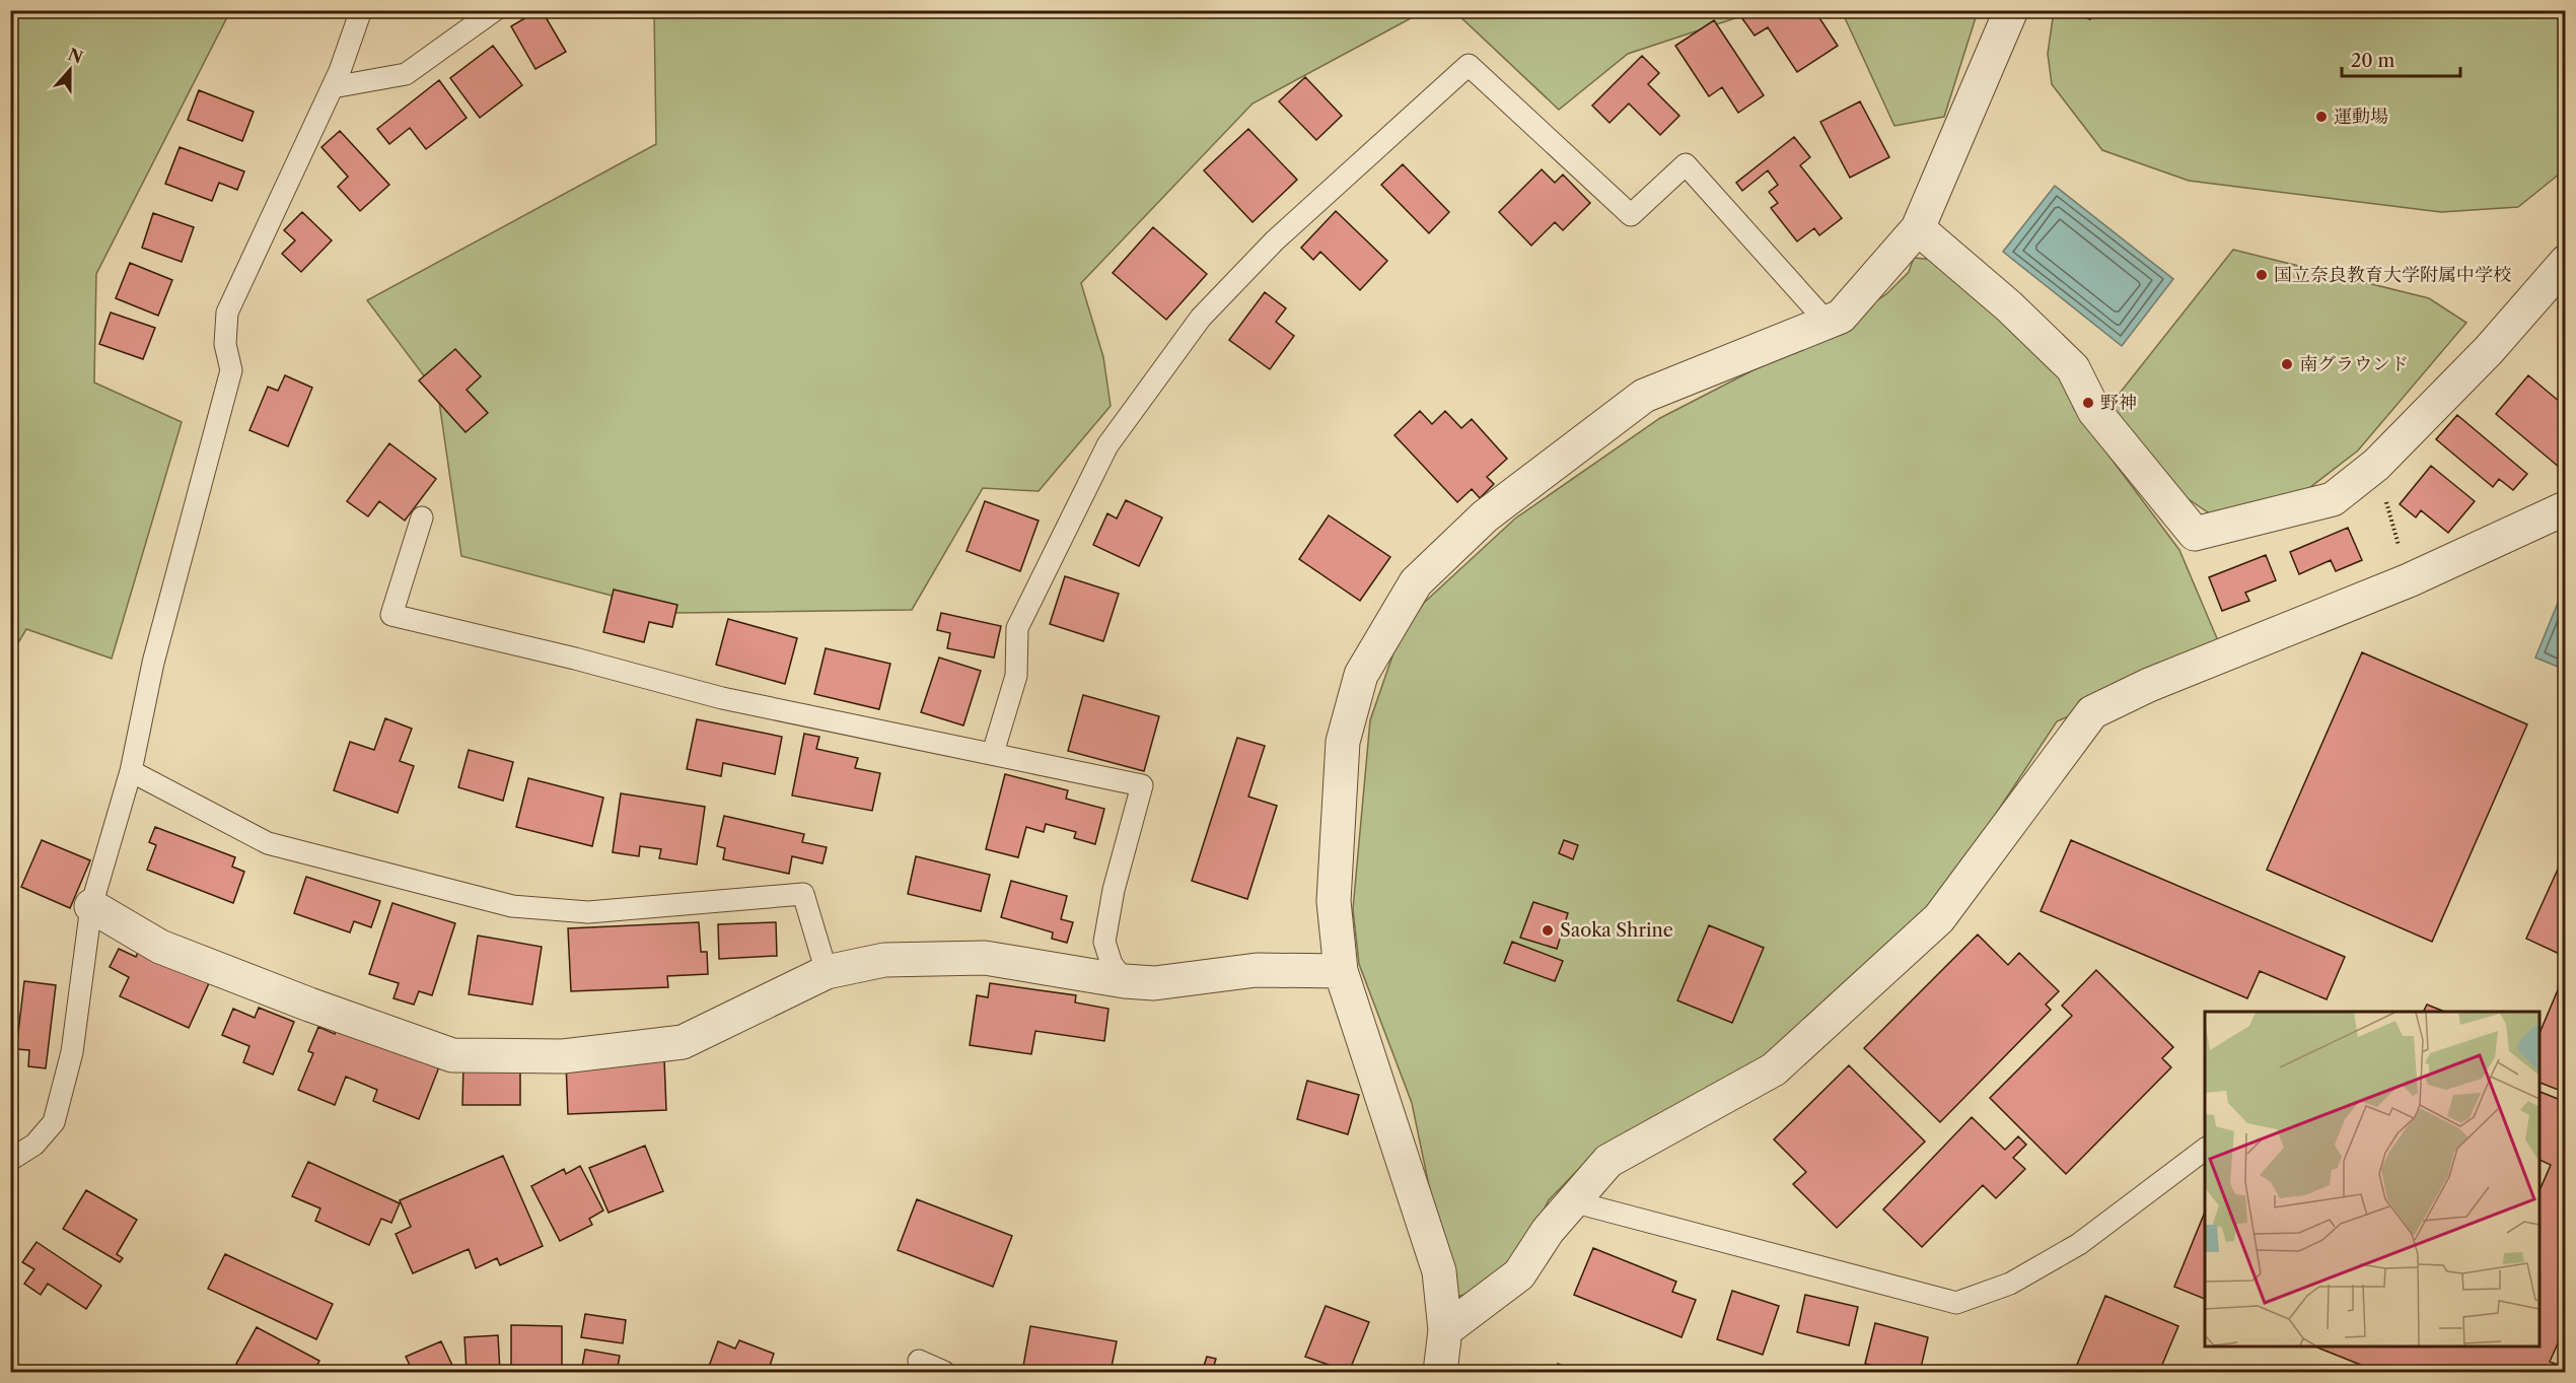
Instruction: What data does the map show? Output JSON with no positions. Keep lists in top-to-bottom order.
{
  "places": [
    "運動場",
    "国立奈良教育大学附属中学校",
    "南グラウンド",
    "野神",
    "Saoka Shrine"
  ],
  "scale_bar": "20 m",
  "north": "top"
}
